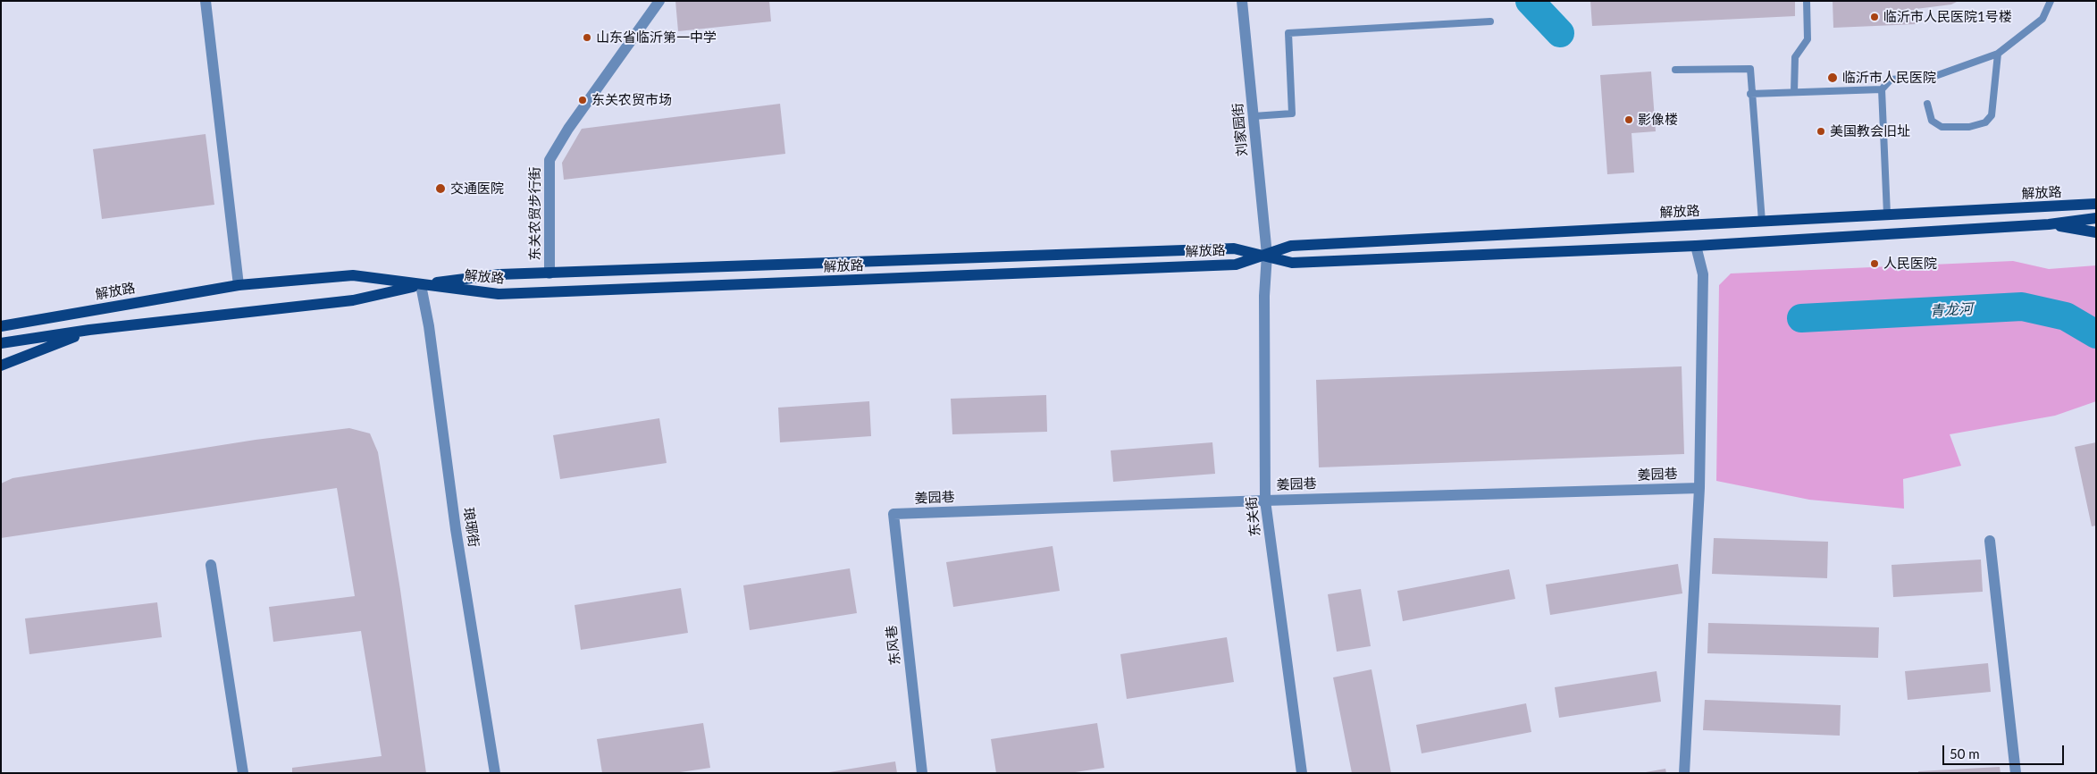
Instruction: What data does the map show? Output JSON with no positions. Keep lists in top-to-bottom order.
{
  "streets": {
    "main road": ["解放路"],
    "street": [
      "刘家园街",
      "东关农贸步行街",
      "姜园巷",
      "东关街",
      "琅琊街",
      "东风巷"
    ]
  },
  "crossings": [
    ["刘家园街", "解放路"],
    ["刘家园街", "东关街"],
    ["解放路", "东关农贸步行街"],
    ["解放路", "东关街"],
    ["解放路", "琅琊街"],
    ["姜园巷", "东关街"],
    ["姜园巷", "东风巷"]
  ],
  "water": ["青龙河"],
  "places": [
    "临沂市人民医院1号楼",
    "山东省临沂第一中学",
    "临沂市人民医院",
    "东关农贸市场",
    "影像楼",
    "美国教会旧址",
    "交通医院",
    "人民医院"
  ],
  "scale_bar": "50 m"
}
